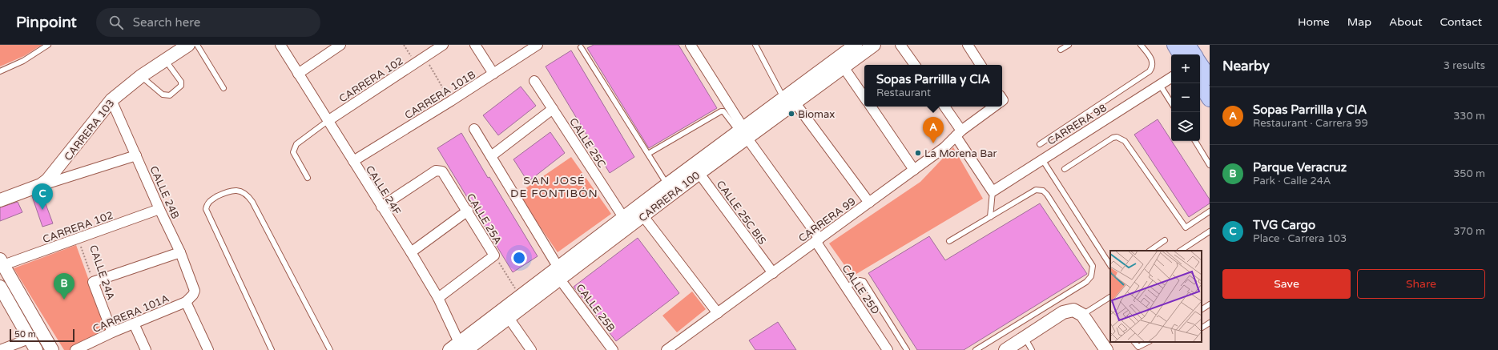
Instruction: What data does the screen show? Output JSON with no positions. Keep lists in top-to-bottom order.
{
  "streets": {
    "main road": ["CARRERA 103", "CARRERA 100"],
    "street": [
      "CARRERA 102",
      "CARRERA 101B",
      "CARRERA 98",
      "CALLE 25C",
      "CALLE 24F",
      "CALLE 24B",
      "CALLE 25C BIS",
      "CALLE 25A",
      "CARRERA 99",
      "CALLE 24A",
      "CALLE 25D",
      "CALLE 25B",
      "CARRERA 101A"
    ]
  },
  "crossings": [
    ["CARRERA 102", "CALLE 24F"],
    ["CARRERA 102", "CALLE 24B"],
    ["CARRERA 102", "CALLE 24A"],
    ["CARRERA 101B", "CALLE 24F"],
    ["CARRERA 103", "CALLE 24B"],
    ["CALLE 25C", "CARRERA 100"],
    ["CALLE 24F", "CARRERA 100"],
    ["CALLE 24F", "CALLE 25A"],
    ["CALLE 24B", "CARRERA 101A"],
    ["CARRERA 100", "CALLE 25C BIS"],
    ["CARRERA 100", "CALLE 25A"],
    ["CARRERA 100", "CALLE 25D"],
    ["CARRERA 100", "CALLE 25B"],
    ["CALLE 25C BIS", "CARRERA 99"],
    ["CARRERA 99", "CALLE 25D"],
    ["CALLE 24A", "CARRERA 101A"]
  ],
  "districts": ["SAN JOSÉ DE FONTIBÓN"],
  "places": ["Biomax", "La Morena Bar"],
  "scale_bar": "50 m",
  "page": {
    "header": "Pinpoint",
    "search": "Search here",
    "nav": [
      "Home",
      "Map",
      "About",
      "Contact"
    ],
    "heading": ["Nearby", "3 results"],
    "map_buttons": ["+", "−"],
    "popup": ["Sopas Parrillla y CIA", "Restaurant"],
    "list": [
      {
        "mark": "A",
        "name": "Sopas Parrillla y CIA",
        "note": "Restaurant · Carrera 99",
        "value": "330 m"
      },
      {
        "mark": "B",
        "name": "Parque Veracruz",
        "note": "Park · Calle 24A",
        "value": "350 m"
      },
      {
        "mark": "C",
        "name": "TVG Cargo",
        "note": "Place · Carrera 103",
        "value": "370 m"
      }
    ],
    "pins": ["A", "C", "B"],
    "buttons": ["Save", "Share"],
    "scale": "50 m"
  }
}
